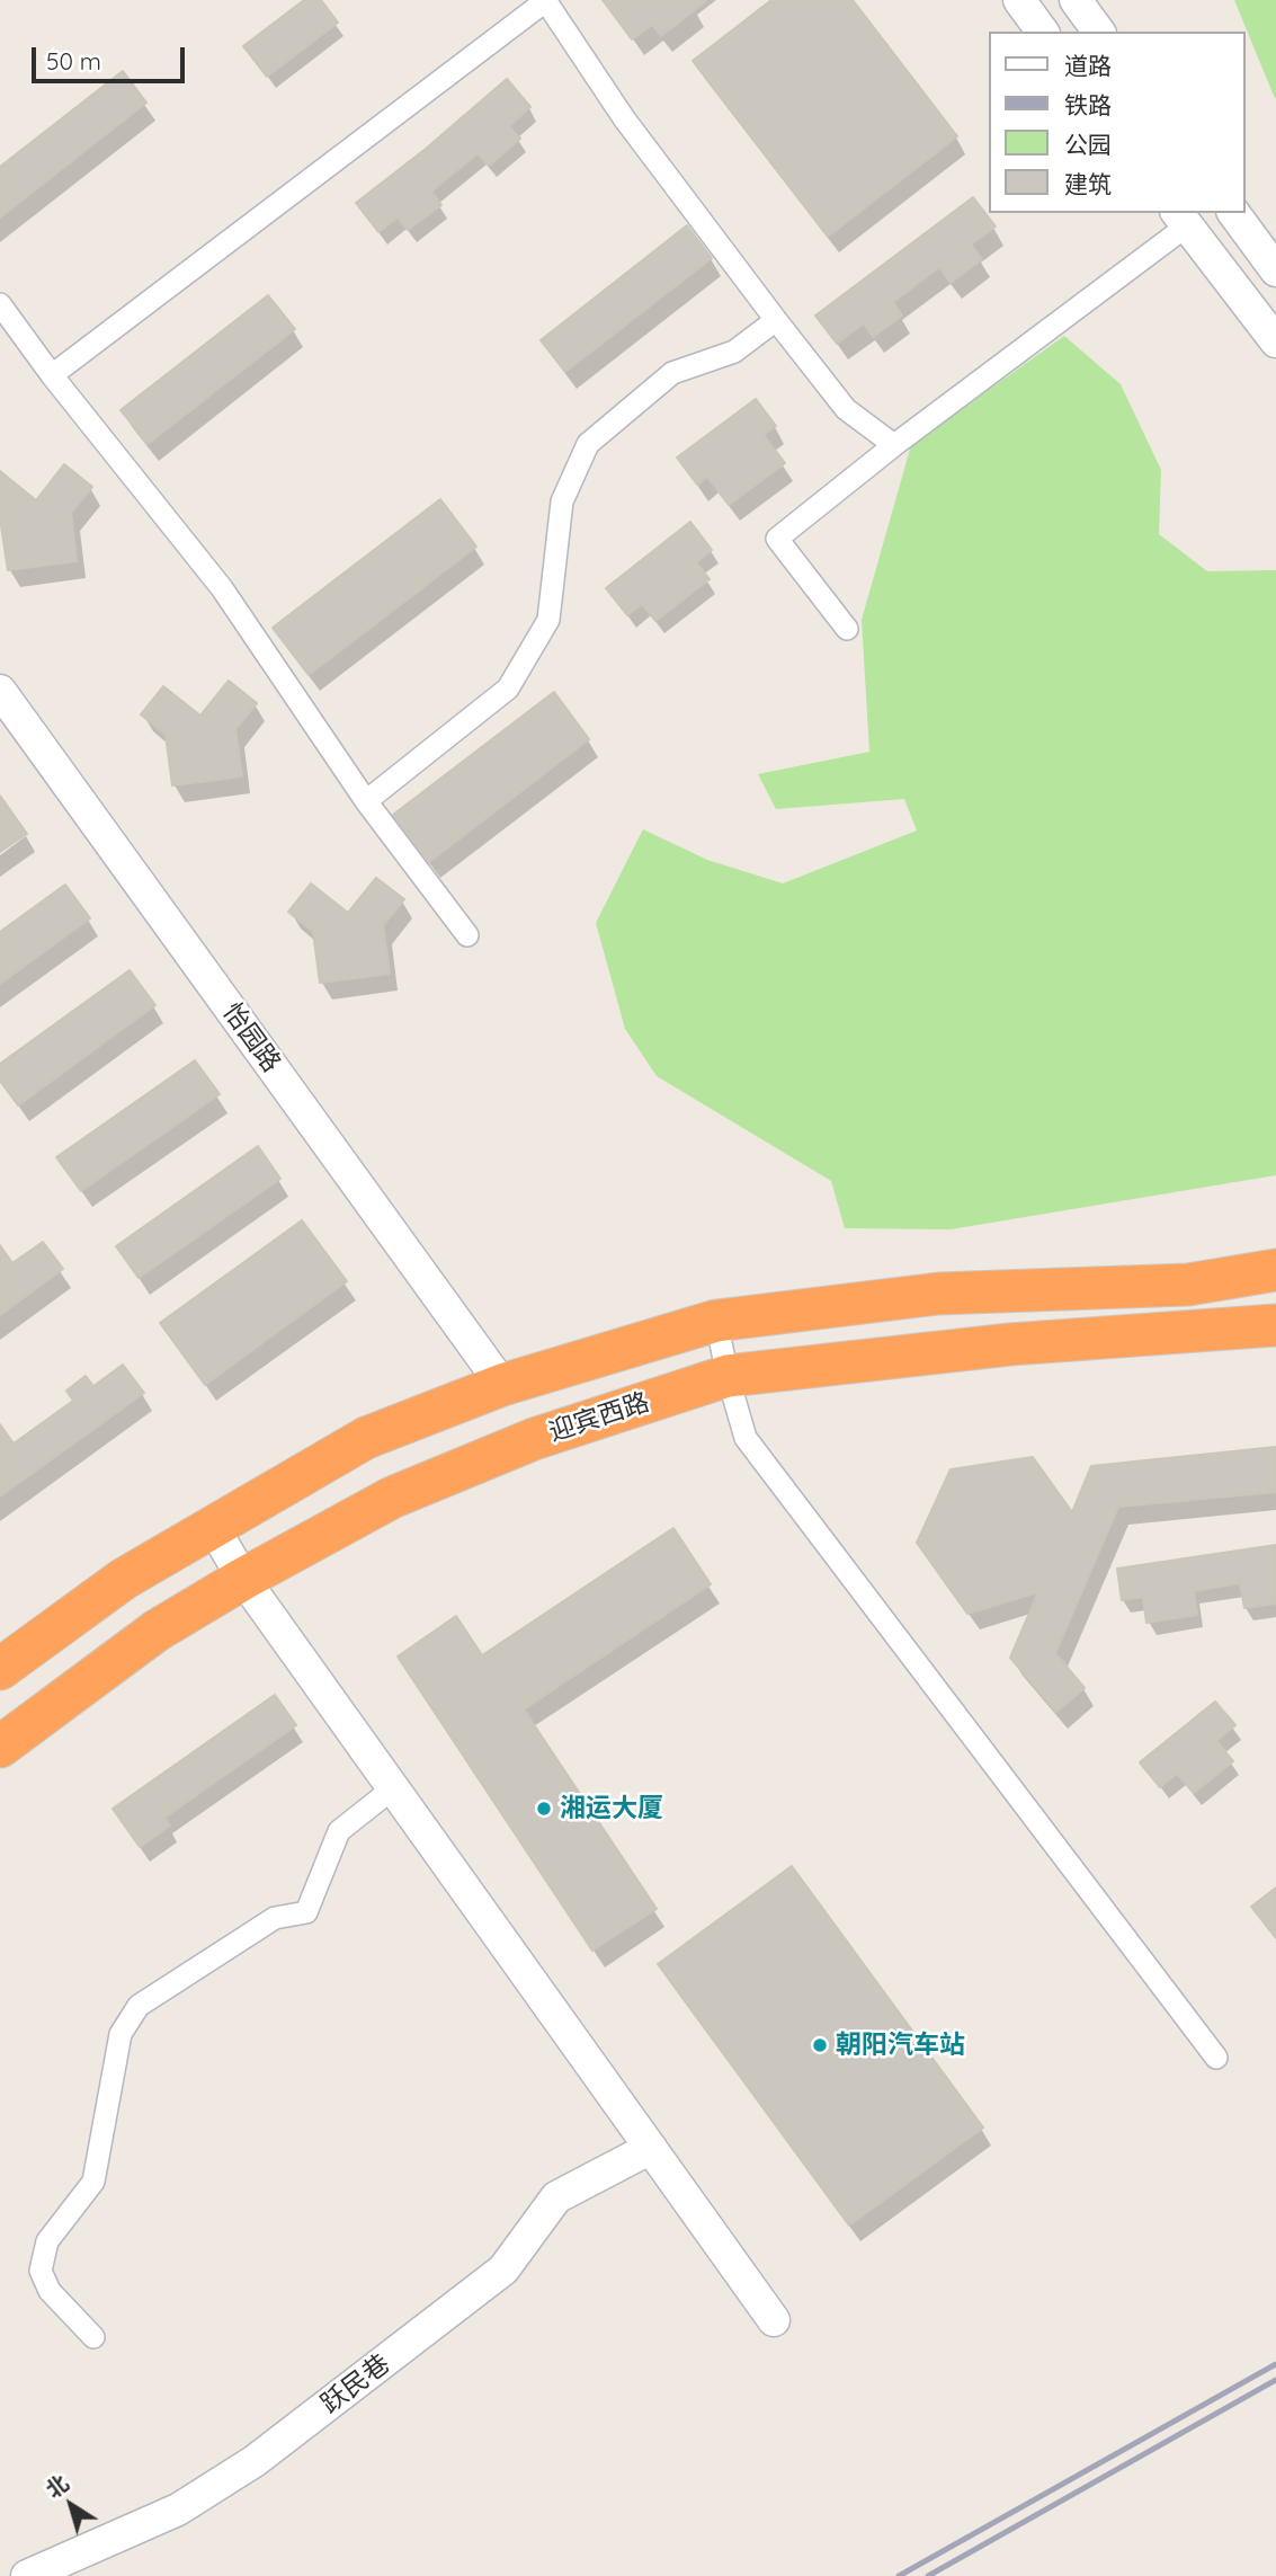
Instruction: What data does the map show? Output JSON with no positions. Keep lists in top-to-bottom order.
{
  "streets": {
    "highway": ["迎宾西路"],
    "street": ["怡园路", "跃民巷"]
  },
  "places": ["湘运大厦", "朝阳汽车站"],
  "legend": [
    "道路",
    "铁路",
    "公园",
    "建筑"
  ],
  "scale_bar": "50 m",
  "north": "top left"
}
